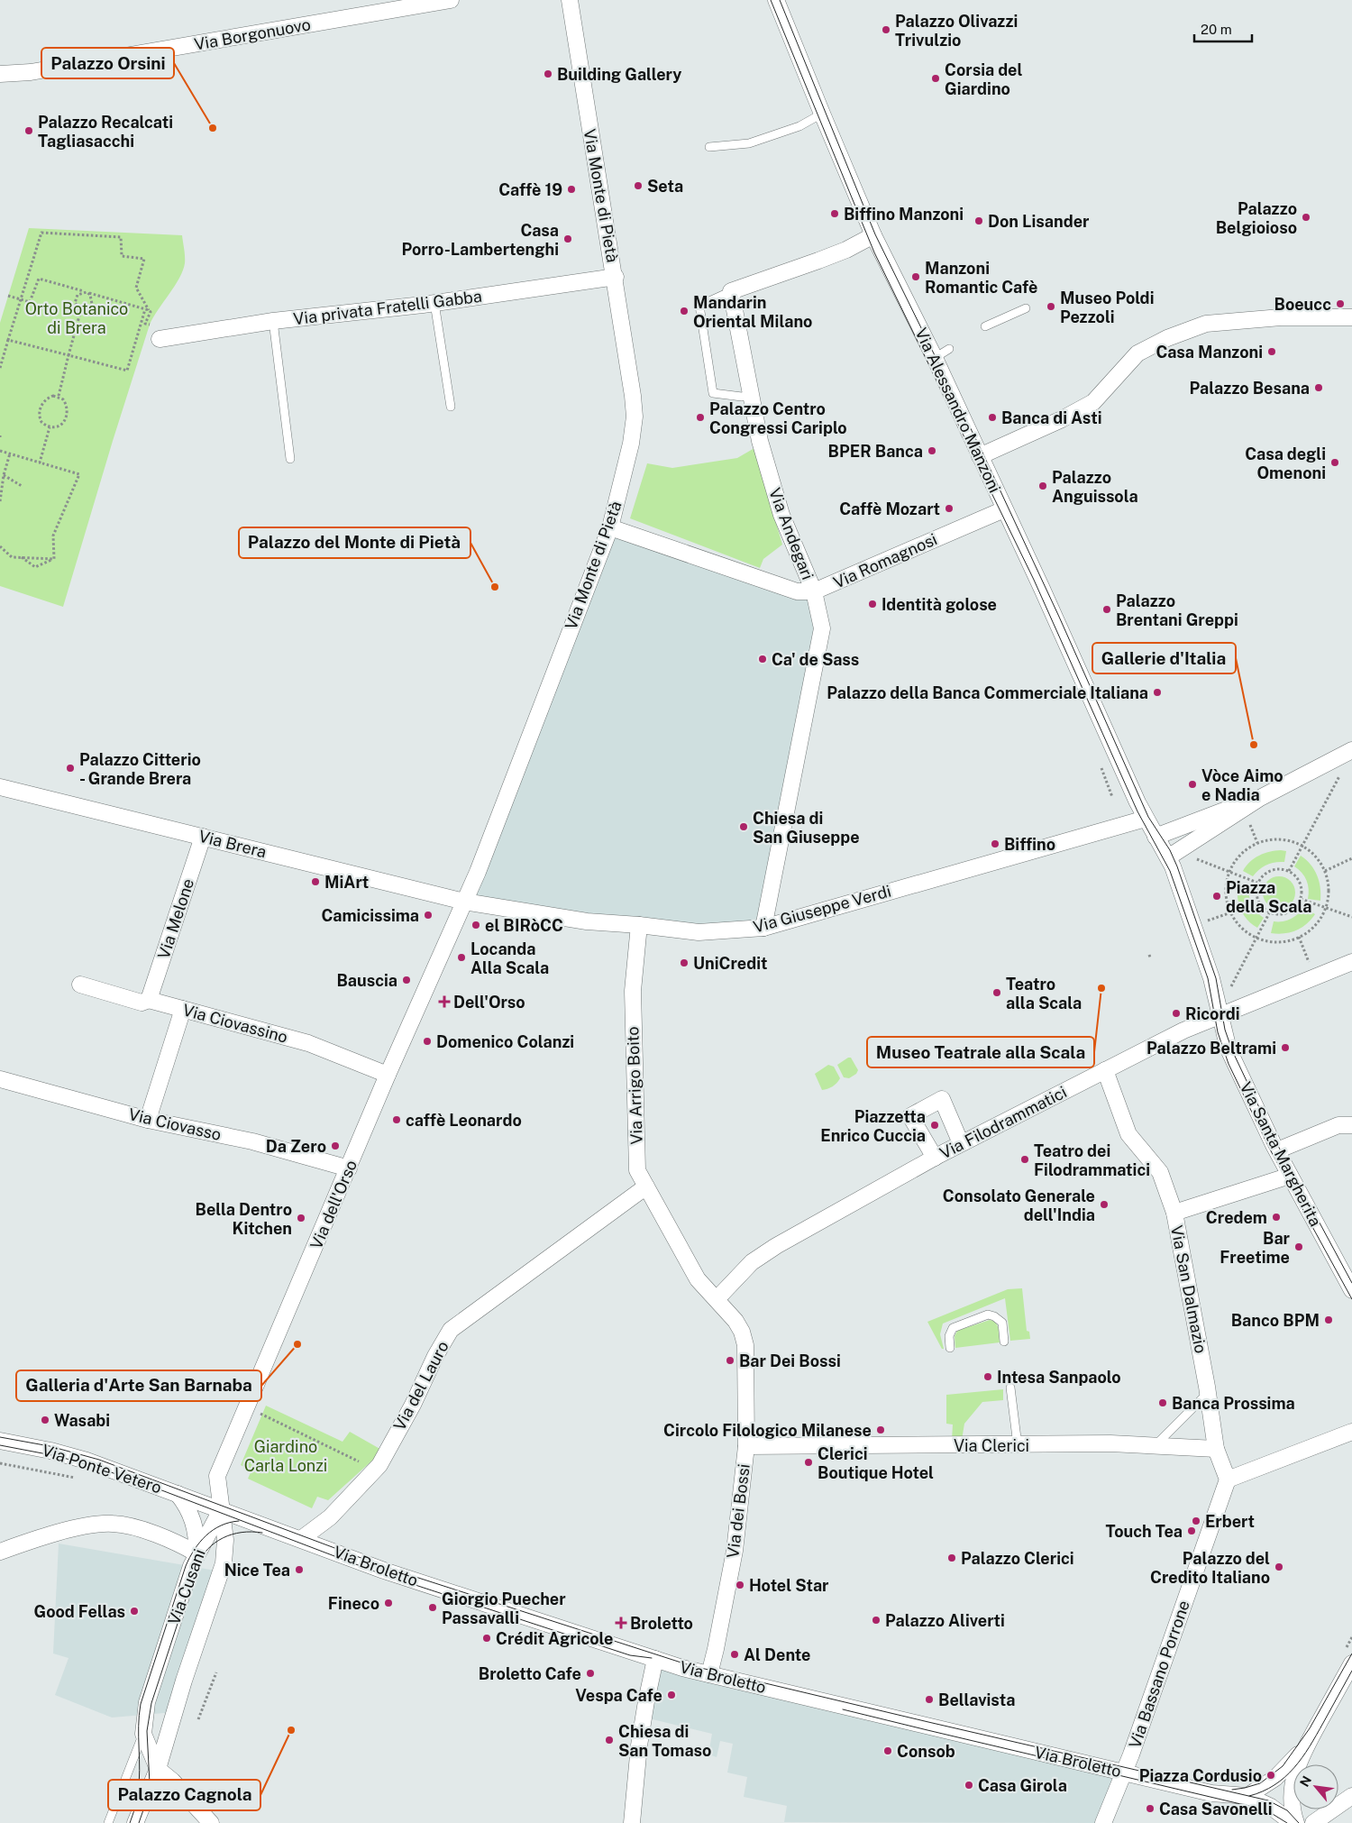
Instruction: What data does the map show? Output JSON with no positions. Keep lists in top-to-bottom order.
{
  "streets": {
    "street": [
      "Via Borgonuovo",
      "Via Monte di Pietà",
      "Via privata Fratelli Gabba",
      "Via Alessandro Manzoni",
      "Via Andegari",
      "Via Romagnosi",
      "Via Brera",
      "Via Giuseppe Verdi",
      "Via Melone",
      "Via Ciovassino",
      "Via Arrigo Boito",
      "Via Filodrammatici",
      "Via Ciovasso",
      "Via Santa Margherita",
      "Via dell'Orso",
      "Via San Dalmazio",
      "Via del Lauro",
      "Via Clerici",
      "Via Ponte Vetero",
      "Via dei Bossi",
      "Via Broletto",
      "Via Cusani",
      "Via Bassano Porrone"
    ]
  },
  "crossings": [
    ["Via Monte di Pietà", "Via privata Fratelli Gabba"],
    ["Via Monte di Pietà", "Via Romagnosi"],
    ["Via Monte di Pietà", "Via Brera"],
    ["Via Monte di Pietà", "Via Giuseppe Verdi"],
    ["Via Monte di Pietà", "Via dell'Orso"],
    ["Via Alessandro Manzoni", "Via Romagnosi"],
    ["Via Alessandro Manzoni", "Via Giuseppe Verdi"],
    ["Via Andegari", "Via Romagnosi"],
    ["Via Andegari", "Via Giuseppe Verdi"],
    ["Via Brera", "Via Giuseppe Verdi"],
    ["Via Brera", "Via Melone"],
    ["Via Brera", "Via dell'Orso"],
    ["Via Giuseppe Verdi", "Via Arrigo Boito"],
    ["Via Giuseppe Verdi", "Via dell'Orso"],
    ["Via Melone", "Via Ciovassino"],
    ["Via Ciovassino", "Via dell'Orso"],
    ["Via Arrigo Boito", "Via Filodrammatici"],
    ["Via Arrigo Boito", "Via del Lauro"],
    ["Via Arrigo Boito", "Via dei Bossi"],
    ["Via Filodrammatici", "Via Santa Margherita"],
    ["Via Filodrammatici", "Via San Dalmazio"],
    ["Via Ciovasso", "Via dell'Orso"],
    ["Via dell'Orso", "Via Ponte Vetero"],
    ["Via dell'Orso", "Via Broletto"],
    ["Via dell'Orso", "Via Cusani"],
    ["Via San Dalmazio", "Via Clerici"],
    ["Via del Lauro", "Via Broletto"],
    ["Via Clerici", "Via dei Bossi"],
    ["Via Ponte Vetero", "Via Broletto"],
    ["Via Ponte Vetero", "Via Cusani"],
    ["Via dei Bossi", "Via Broletto"],
    ["Via Broletto", "Via Cusani"],
    ["Via Broletto", "Via Bassano Porrone"]
  ],
  "parks": ["Orto Botanico di Brera", "Giardino Carla Lonzi"],
  "places": {
    "other": [
      "Palazzo Olivazzi Trivulzio",
      "Building Gallery",
      "Corsia del Giardino",
      "Palazzo Orsini",
      "Palazzo Recalcati Tagliasacchi",
      "Seta",
      "Caffè 19",
      "Biffino Manzoni",
      "Palazzo Belgioioso",
      "Don Lisander",
      "Casa Porro-Lambertenghi",
      "Manzoni Romantic Cafè",
      "Boeucc",
      "Museo Poldi Pezzoli",
      "Mandarin Oriental Milano",
      "Casa Manzoni",
      "Palazzo Besana",
      "Palazzo Centro Congressi Cariplo",
      "Banca di Asti",
      "BPER Banca",
      "Casa degli Omenoni",
      "Palazzo Anguissola",
      "Caffè Mozart",
      "Palazzo del Monte di Pietà",
      "Identità golose",
      "Palazzo Brentani Greppi",
      "Ca' de Sass",
      "Palazzo della Banca Commerciale Italiana",
      "Gallerie d'Italia",
      "Palazzo Citterio - Grande Brera",
      "Vòce Aimo e Nadia",
      "Chiesa di San Giuseppe",
      "Biffino",
      "MiArt",
      "Piazza della Scala",
      "Camicissima",
      "el BIRòCC",
      "Locanda Alla Scala",
      "UniCredit",
      "Bauscia",
      "Museo Teatrale alla Scala",
      "Teatro alla Scala",
      "Ricordi",
      "Domenico Colanzi",
      "Palazzo Beltrami",
      "caffè Leonardo",
      "Piazzetta Enrico Cuccia",
      "Da Zero",
      "Teatro dei Filodrammatici",
      "Consolato Generale dell'India",
      "Credem",
      "Bella Dentro Kitchen",
      "Bar Freetime",
      "Banco BPM",
      "Galleria d'Arte San Barnaba",
      "Bar Dei Bossi",
      "Intesa Sanpaolo",
      "Banca Prossima",
      "Wasabi",
      "Circolo Filologico Milanese",
      "Clerici Boutique Hotel",
      "Erbert",
      "Touch Tea",
      "Palazzo Clerici",
      "Palazzo del Credito Italiano",
      "Nice Tea",
      "Hotel Star",
      "Fineco",
      "Giorgio Puecher Passavalli",
      "Good Fellas",
      "Palazzo Aliverti",
      "Crédit Agricole",
      "Al Dente",
      "Broletto Cafe",
      "Vespa Cafe",
      "Bellavista",
      "Palazzo Cagnola",
      "Chiesa di San Tomaso",
      "Consob",
      "Piazza Cordusio",
      "Casa Girola",
      "Casa Savonelli"
    ],
    "health": ["Dell'Orso", "Broletto"]
  },
  "scale_bar": "20 m",
  "north": "top left"
}
